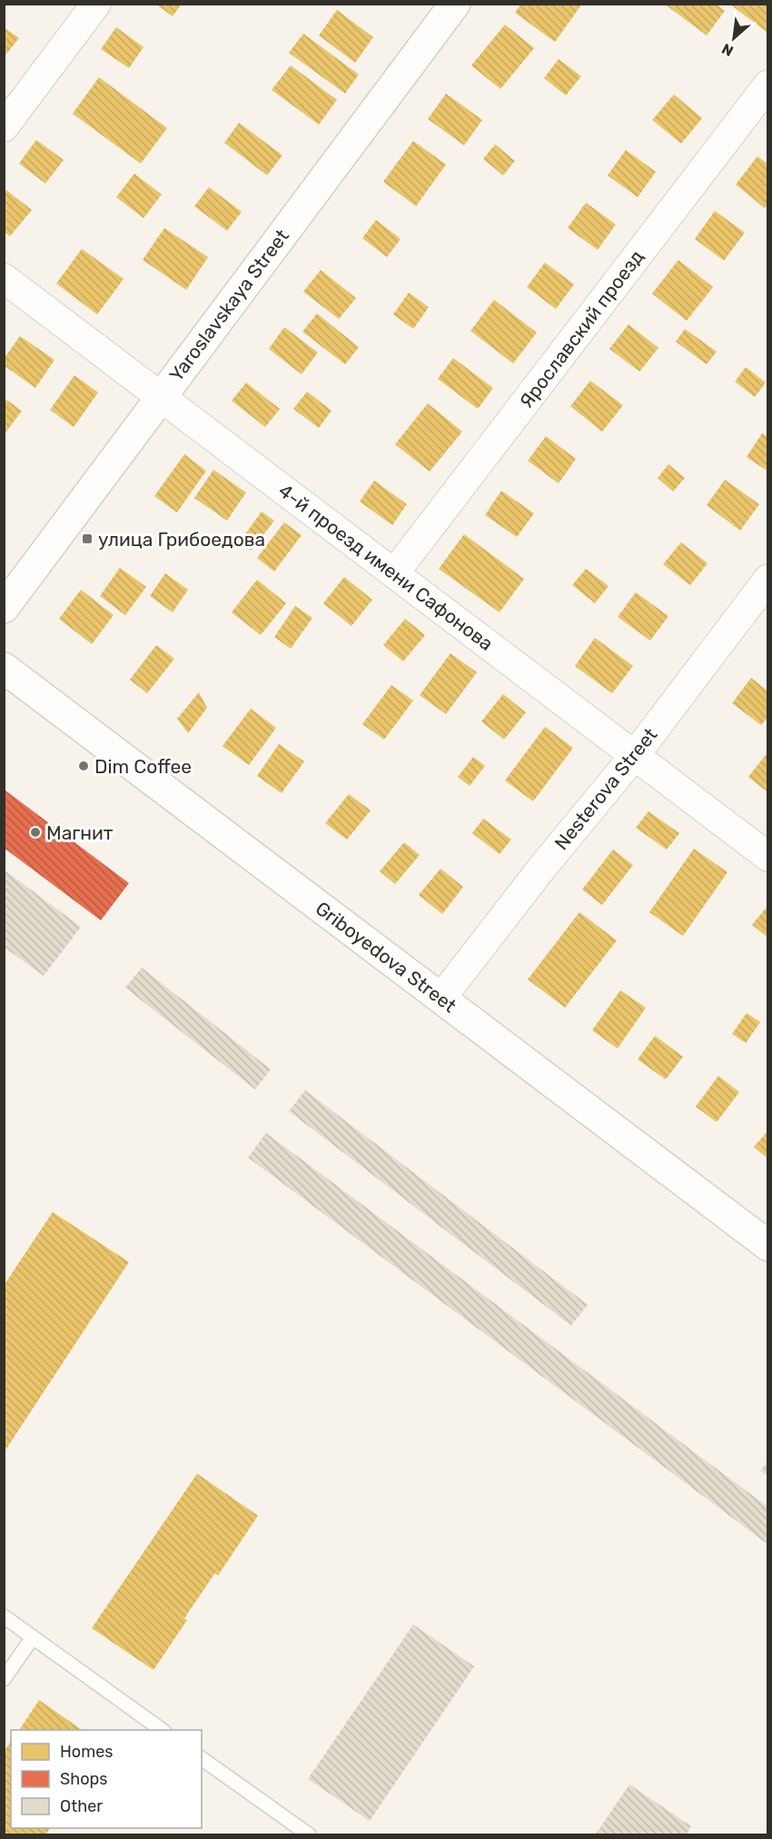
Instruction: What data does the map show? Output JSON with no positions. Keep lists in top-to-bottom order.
{
  "streets": {
    "street": [
      "Yaroslavskaya Street",
      "Ярославский проезд",
      "4-й проезд имени Сафонова",
      "Nesterova Street",
      "Griboyedova Street"
    ]
  },
  "crossings": [
    ["Yaroslavskaya Street", "4-й проезд имени Сафонова"],
    ["Ярославский проезд", "4-й проезд имени Сафонова"],
    ["4-й проезд имени Сафонова", "Nesterova Street"],
    ["Nesterova Street", "Griboyedova Street"]
  ],
  "places": {
    "transit": ["улица Грибоедова"],
    "other": ["Dim Coffee", "Магнит"]
  },
  "legend": ["Homes", "Shops", "Other"],
  "north": "bottom left"
}
